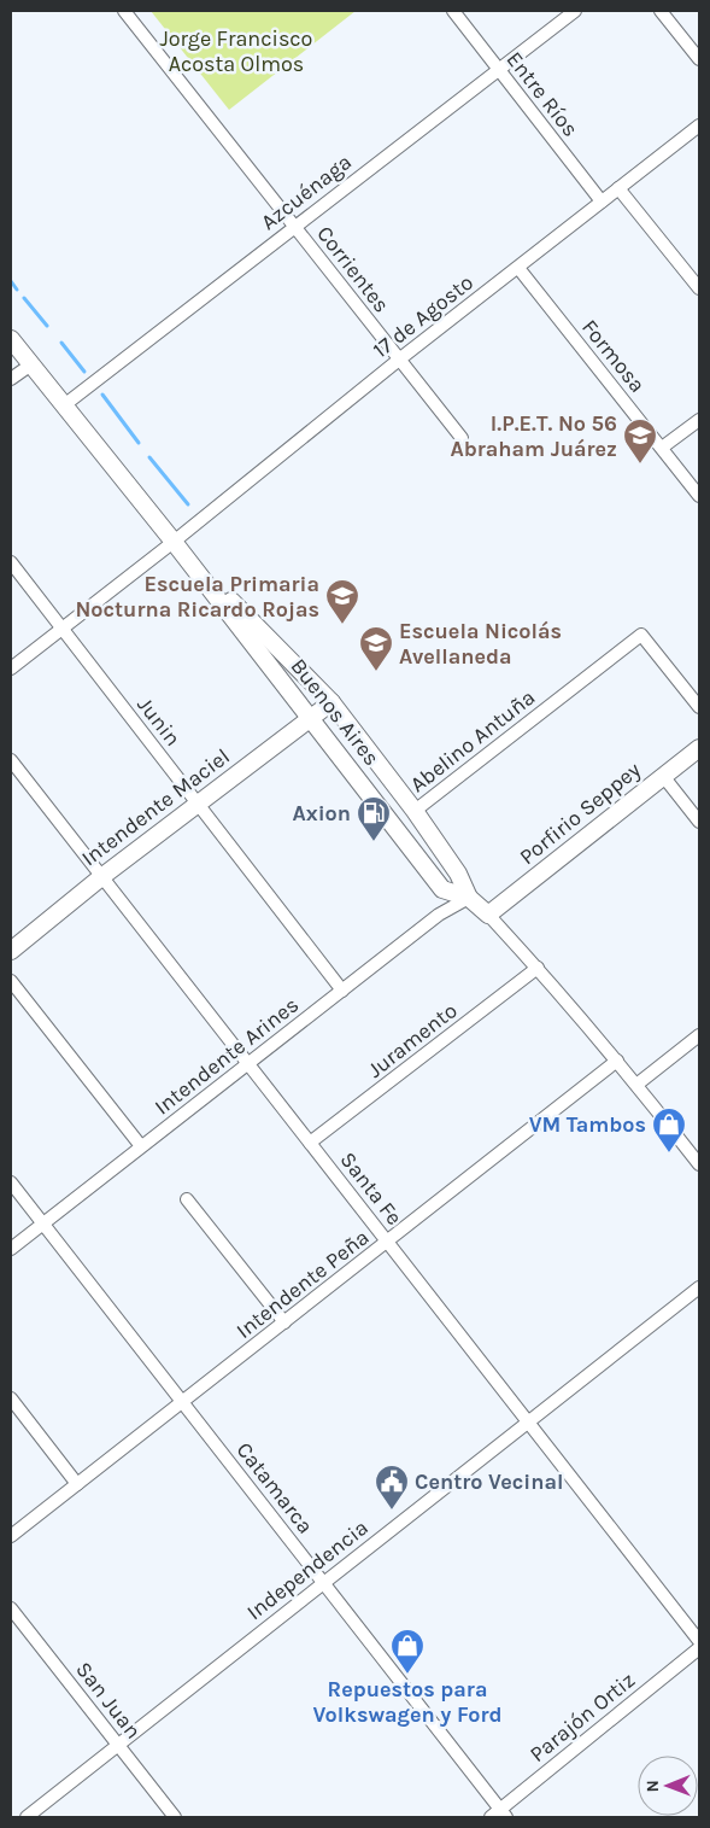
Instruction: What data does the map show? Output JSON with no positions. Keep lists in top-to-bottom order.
{
  "streets": {
    "main road": ["Buenos Aires", "Intendente Maciel", "Porfirio Seppey"],
    "street": [
      "Entre Ríos",
      "Azcuénaga",
      "Corrientes",
      "17 de Agosto",
      "Formosa",
      "Junin",
      "Abelino Antuña",
      "Juramento",
      "Intendente Arines",
      "Santa Fe",
      "Intendente Peña",
      "Catamarca",
      "Independencia",
      "San Juan",
      "Parajón Ortiz"
    ]
  },
  "crossings": [
    ["Entre Ríos", "Azcuénaga"],
    ["Entre Ríos", "17 de Agosto"],
    ["Azcuénaga", "Corrientes"],
    ["Azcuénaga", "Buenos Aires"],
    ["Corrientes", "17 de Agosto"],
    ["17 de Agosto", "Formosa"],
    ["17 de Agosto", "Buenos Aires"],
    ["17 de Agosto", "Junin"],
    ["Buenos Aires", "Abelino Antuña"],
    ["Buenos Aires", "Intendente Maciel"],
    ["Buenos Aires", "Porfirio Seppey"],
    ["Buenos Aires", "Juramento"],
    ["Buenos Aires", "Intendente Arines"],
    ["Buenos Aires", "Intendente Peña"],
    ["Junin", "Intendente Maciel"],
    ["Junin", "Intendente Arines"],
    ["Intendente Maciel", "Santa Fe"],
    ["Juramento", "Santa Fe"],
    ["Intendente Arines", "Santa Fe"],
    ["Intendente Arines", "Catamarca"],
    ["Santa Fe", "Intendente Peña"],
    ["Santa Fe", "Independencia"],
    ["Intendente Peña", "Catamarca"],
    ["Catamarca", "Independencia"],
    ["Catamarca", "Parajón Ortiz"],
    ["Independencia", "San Juan"]
  ],
  "parks": ["Jorge Francisco Acosta Olmos"],
  "places": {
    "school or university": ["I.P.E.T. Nº 56 Abraham Juárez", "Escuela Primaria Nocturna Ricardo Rojas", "Escuela Nicolás Avellaneda"],
    "fuel station": ["Axion"],
    "shop": ["VM Tambos", "Repuestos para Volkswagen y Ford"],
    "public building": ["Centro Vecinal"]
  },
  "north": "left"
}
